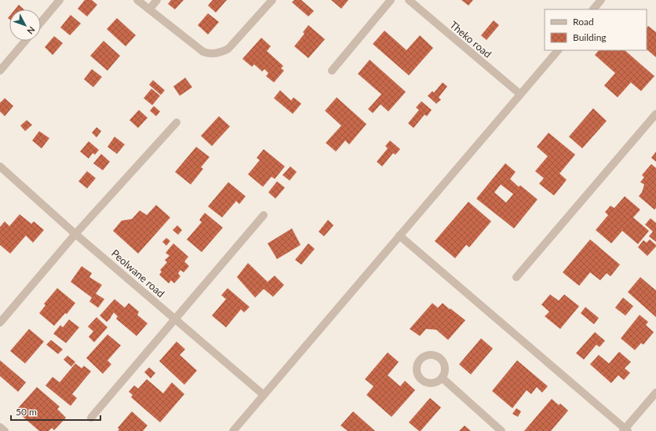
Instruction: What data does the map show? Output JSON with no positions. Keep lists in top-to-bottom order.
{
  "streets": {
    "street": ["Theko road", "Peolwane road"]
  },
  "legend": ["Road", "Building"],
  "scale_bar": "50 m",
  "north": "bottom right"
}
